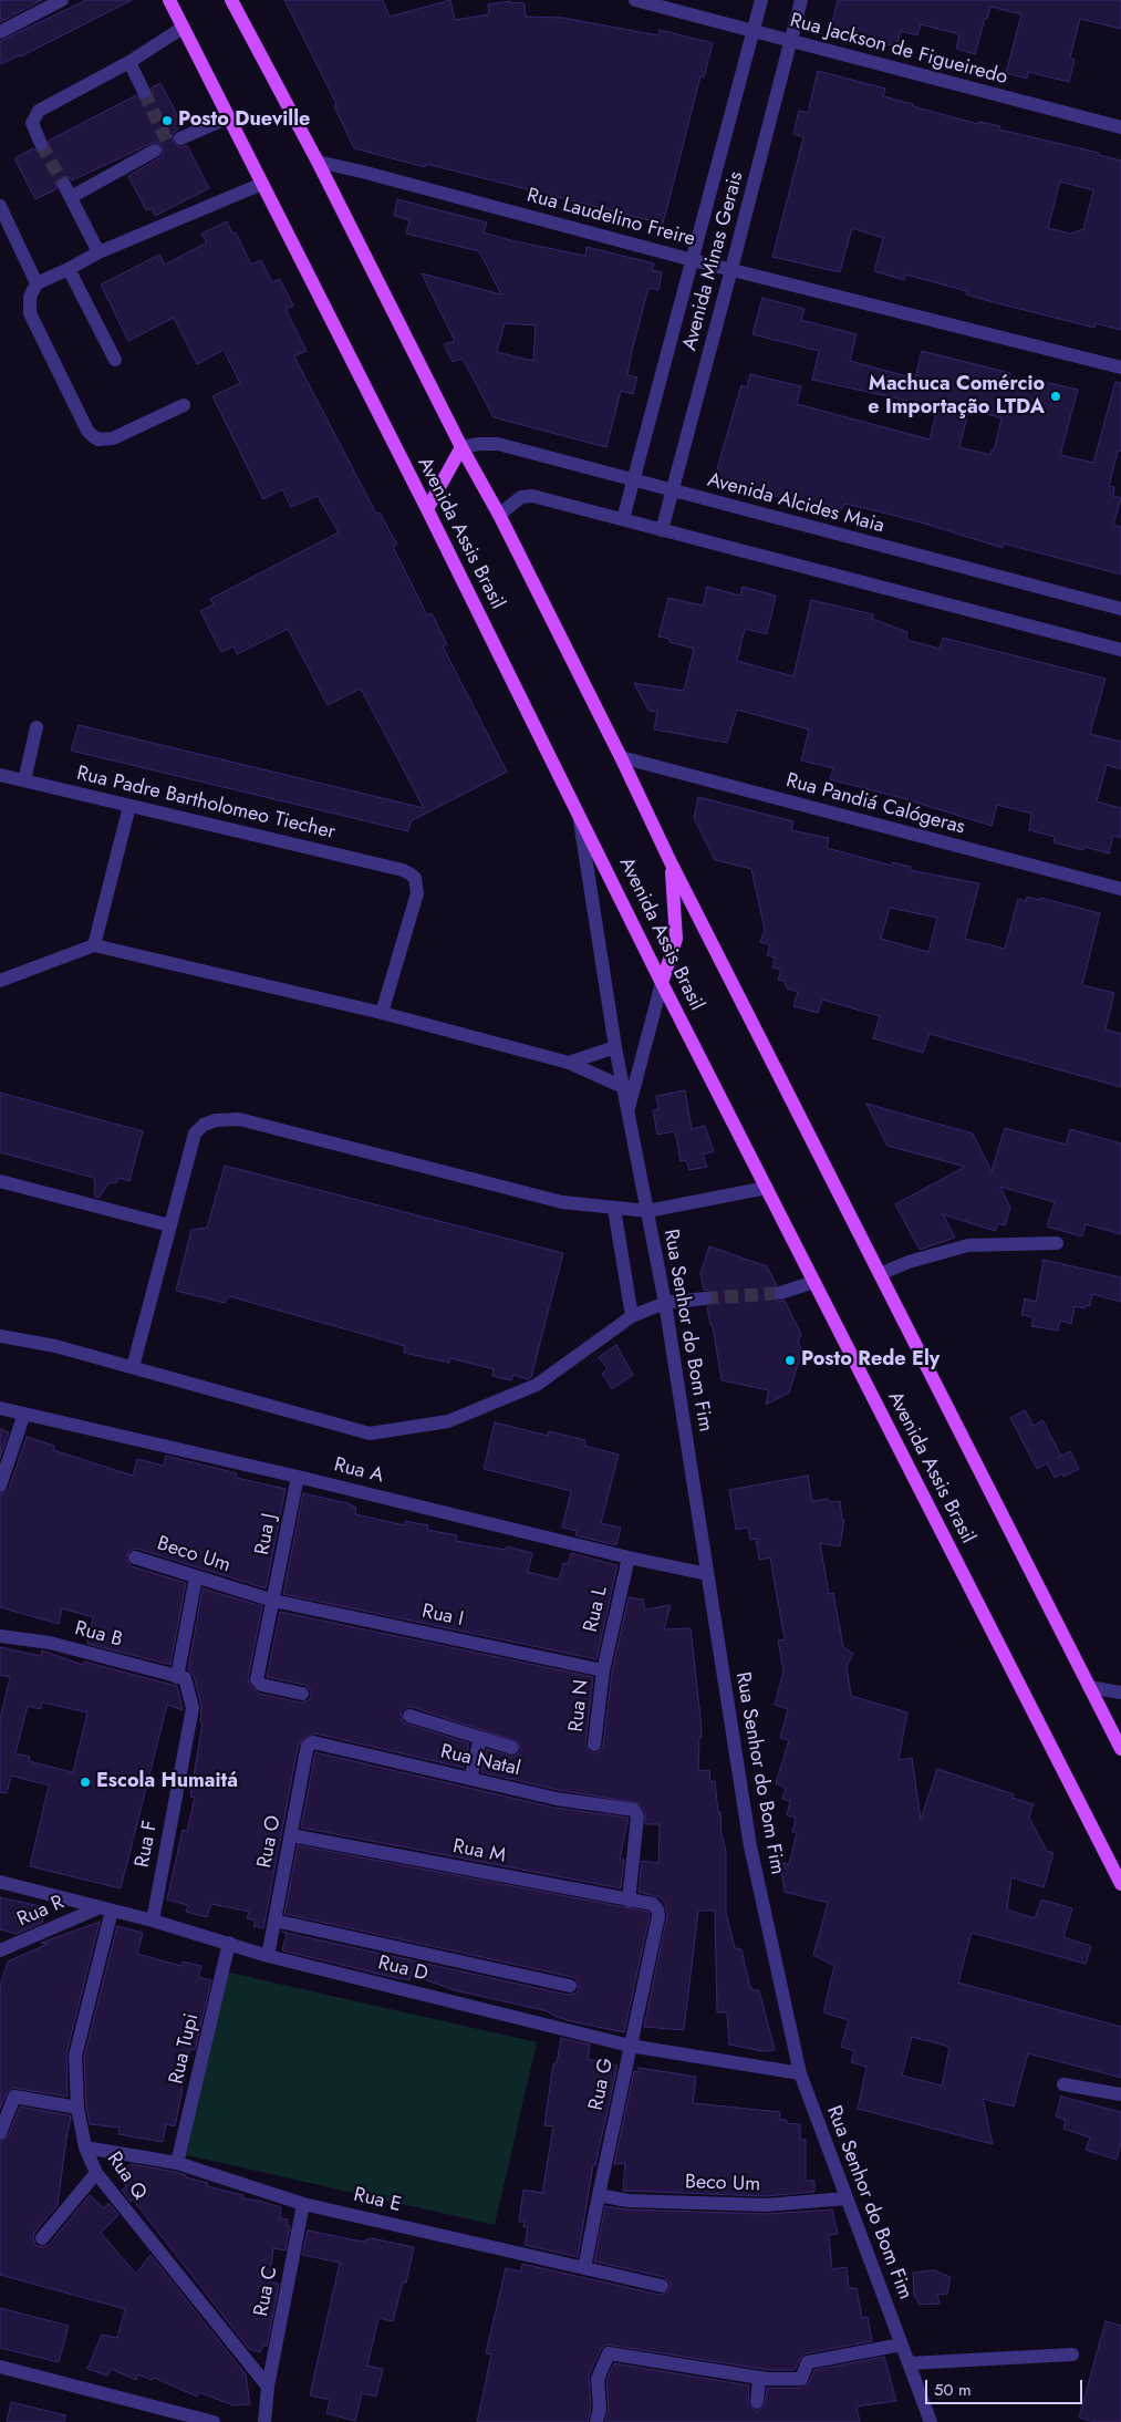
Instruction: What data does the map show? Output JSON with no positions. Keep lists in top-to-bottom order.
{
  "streets": {
    "main road": ["Avenida Assis Brasil"],
    "street": [
      "Rua Jackson de Figueiredo",
      "Rua Laudelino Freire",
      "Avenida Minas Gerais",
      "Avenida Alcides Maia",
      "Rua Padre Bartholomeo Tiecher",
      "Rua Pandiá Calógeras",
      "Rua Senhor do Bom Fim",
      "Rua A",
      "Rua J",
      "Beco Um",
      "Rua L",
      "Rua I",
      "Rua B",
      "Rua N",
      "Rua Natal",
      "Rua O",
      "Rua F",
      "Rua M",
      "Rua R",
      "Rua D",
      "Rua Tupi",
      "Rua G",
      "Rua Q",
      "Rua E",
      "Rua C"
    ]
  },
  "crossings": [
    ["Rua Jackson de Figueiredo", "Avenida Minas Gerais"],
    ["Rua Laudelino Freire", "Avenida Minas Gerais"],
    ["Rua Laudelino Freire", "Avenida Assis Brasil"],
    ["Avenida Minas Gerais", "Avenida Alcides Maia"],
    ["Avenida Alcides Maia", "Avenida Assis Brasil"],
    ["Avenida Assis Brasil", "Rua Pandiá Calógeras"],
    ["Avenida Assis Brasil", "Rua Senhor do Bom Fim"],
    ["Rua Senhor do Bom Fim", "Rua A"],
    ["Rua Senhor do Bom Fim", "Beco Um"],
    ["Rua Senhor do Bom Fim", "Rua D"],
    ["Rua A", "Rua J"],
    ["Rua A", "Rua L"],
    ["Rua J", "Beco Um"],
    ["Rua J", "Rua I"],
    ["Beco Um", "Rua I"],
    ["Beco Um", "Rua G"],
    ["Rua L", "Rua I"],
    ["Rua L", "Rua N"],
    ["Rua I", "Rua N"],
    ["Rua B", "Rua F"],
    ["Rua Natal", "Rua O"],
    ["Rua Natal", "Rua M"],
    ["Rua O", "Rua M"],
    ["Rua O", "Rua D"],
    ["Rua F", "Rua D"],
    ["Rua M", "Rua G"],
    ["Rua R", "Rua D"],
    ["Rua R", "Rua Q"],
    ["Rua D", "Rua Tupi"],
    ["Rua D", "Rua G"],
    ["Rua D", "Rua Q"],
    ["Rua Tupi", "Rua E"],
    ["Rua G", "Rua E"],
    ["Rua Q", "Rua E"],
    ["Rua Q", "Rua C"],
    ["Rua E", "Rua C"]
  ],
  "places": [
    "Posto Dueville",
    "Machuca Comércio e Importação LTDA",
    "Posto Rede Ely",
    "Escola Humaitá"
  ],
  "scale_bar": "50 m"
}
